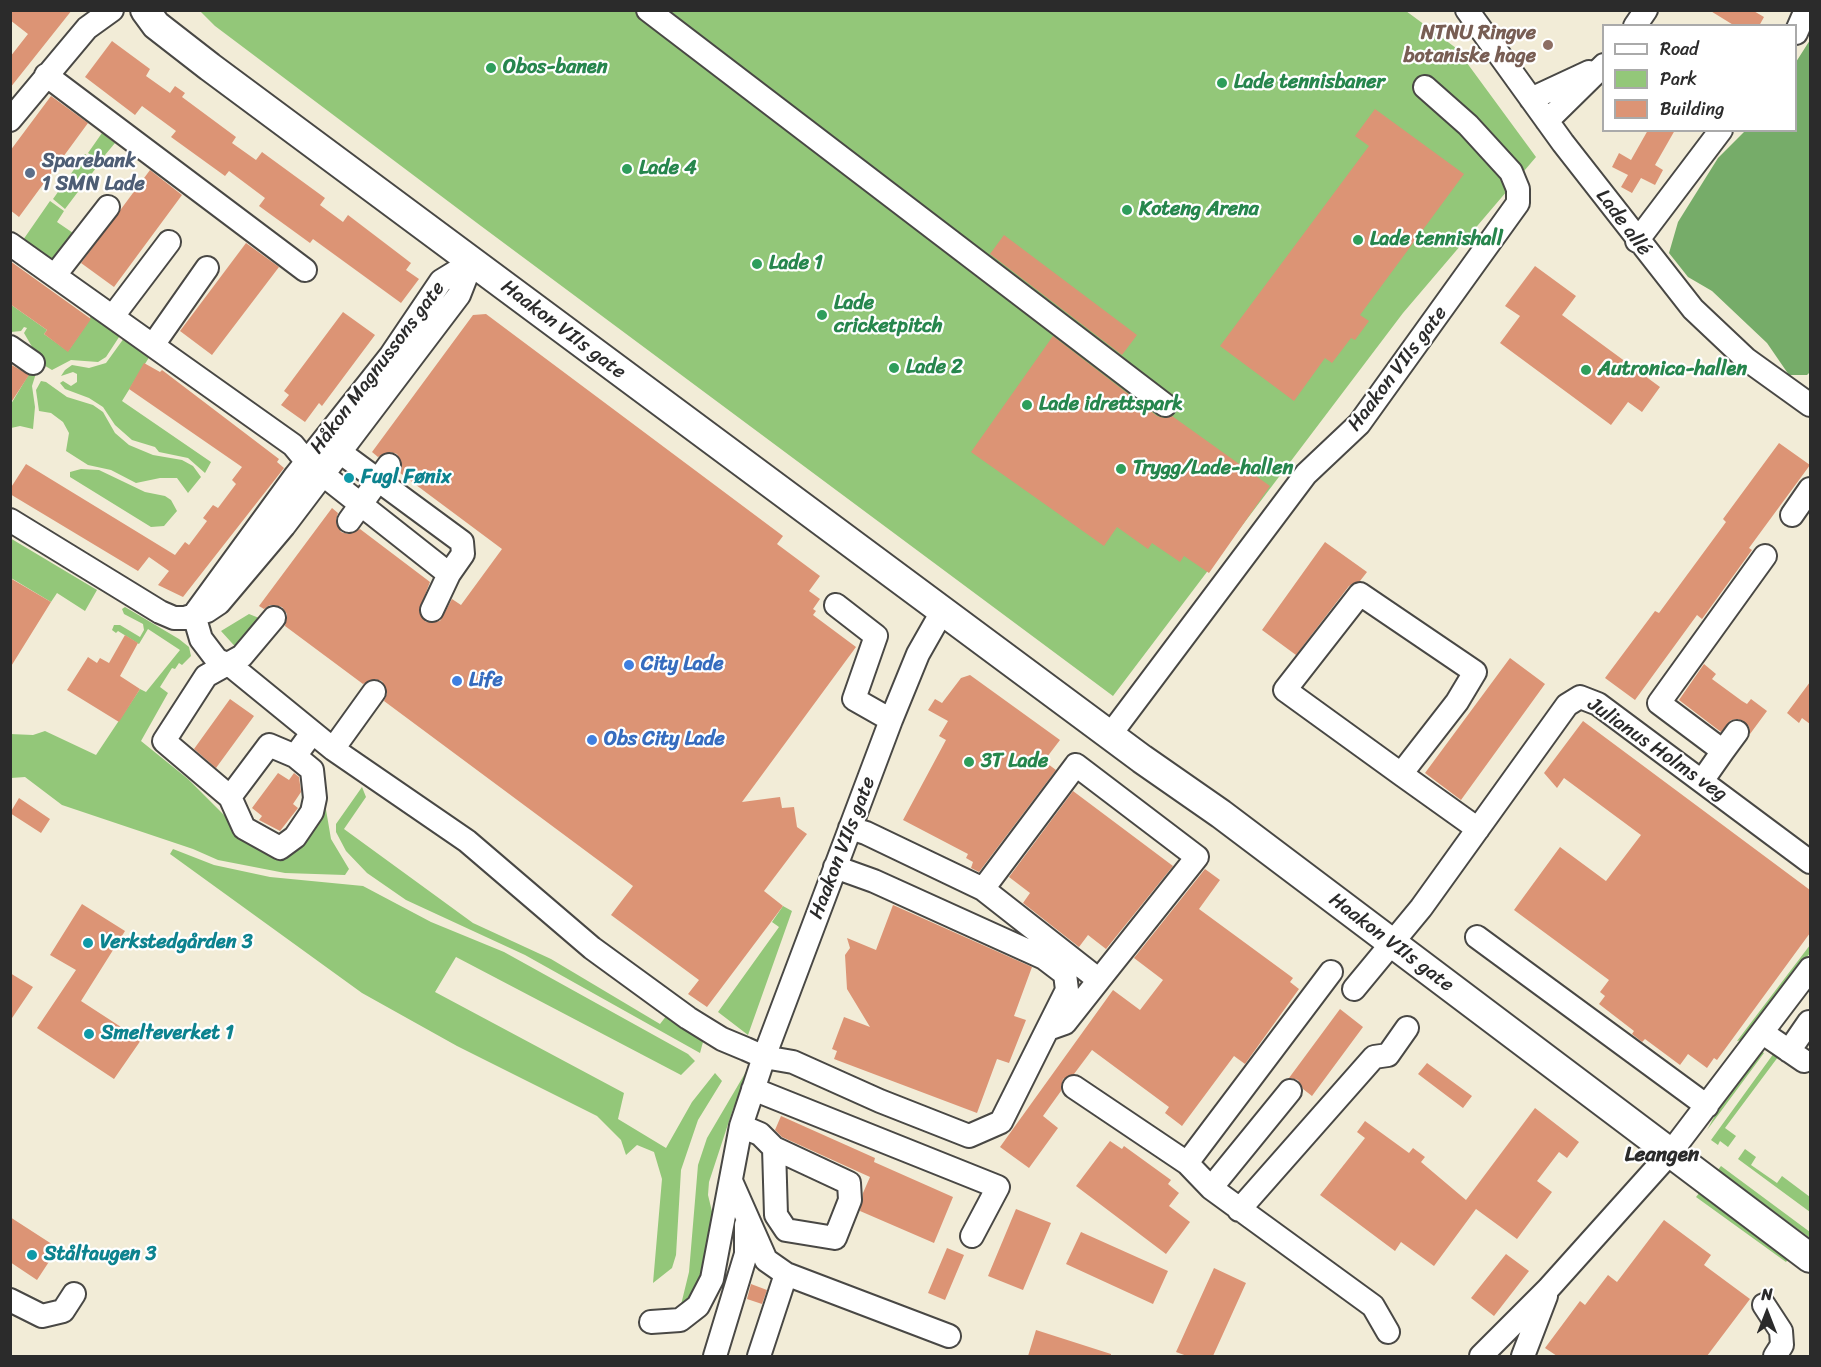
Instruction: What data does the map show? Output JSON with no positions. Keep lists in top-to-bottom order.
{
  "streets": {
    "main road": ["Haakon VIIs gate"],
    "street": ["Lade allé", "Håkon Magnussons gate", "Julianus Holms veg"]
  },
  "crossings": [
    ["Haakon VIIs gate", "Håkon Magnussons gate"],
    ["Haakon VIIs gate", "Julianus Holms veg"]
  ],
  "districts": ["Leangen"],
  "places": [
    "NTNU Ringve botaniske hage",
    "Obos-banen",
    "Lade tennisbaner",
    "Lade 4",
    "Sparebank 1 SMN Lade",
    "Koteng Arena",
    "Lade tennishall",
    "Lade 1",
    "Lade cricketpitch",
    "Lade 2",
    "Autronica-hallen",
    "Lade idrettspark",
    "Trygg/Lade-hallen",
    "Fugl Fønix",
    "City Lade",
    "Life",
    "Obs City Lade",
    "3T Lade",
    "Verkstedgården 3",
    "Smelteverket 1",
    "Ståltaugen 3"
  ],
  "legend": ["Road", "Park", "Building"],
  "north": "top"
}
